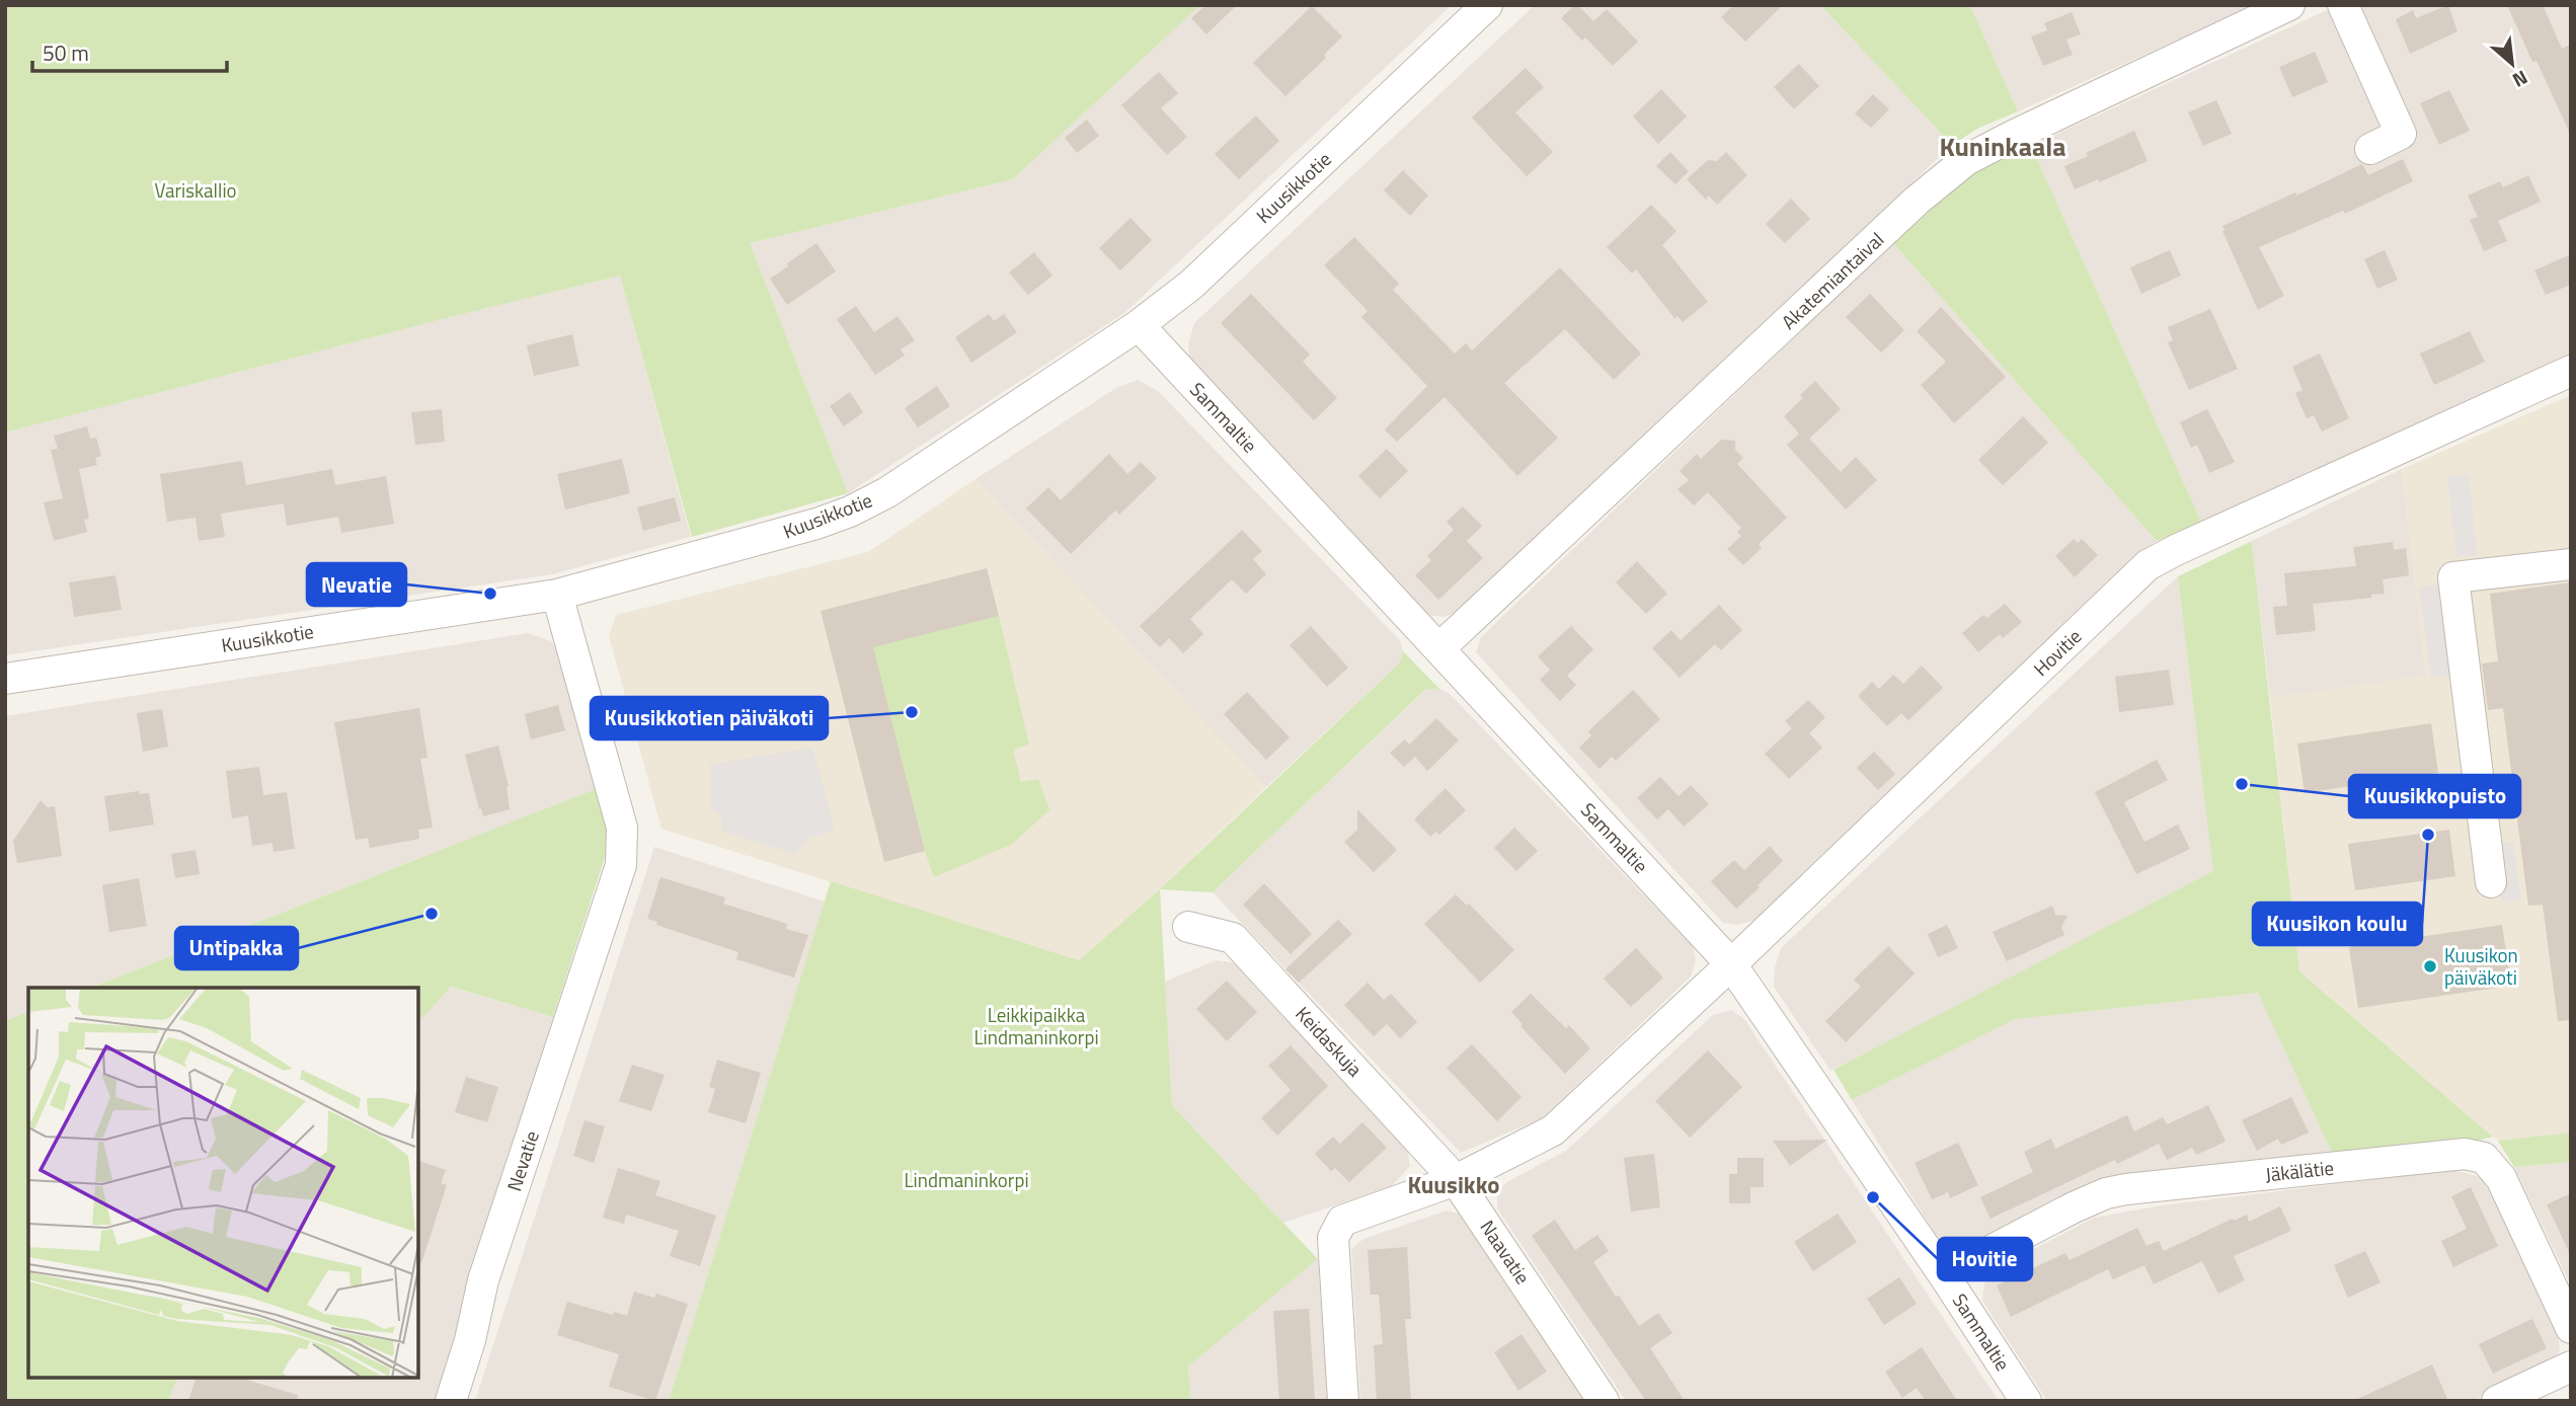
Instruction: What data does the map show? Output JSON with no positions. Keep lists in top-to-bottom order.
{
  "streets": {
    "street": [
      "Kuusikkotie",
      "Akatemiantaival",
      "Sammaltie",
      "Hovitie",
      "Keidaskuja",
      "Nevatie",
      "Jäkälätie",
      "Naavatie"
    ]
  },
  "crossings": [
    ["Kuusikkotie", "Sammaltie"],
    ["Kuusikkotie", "Nevatie"],
    ["Akatemiantaival", "Sammaltie"],
    ["Sammaltie", "Hovitie"],
    ["Sammaltie", "Jäkälätie"],
    ["Hovitie", "Keidaskuja"],
    ["Hovitie", "Naavatie"],
    ["Keidaskuja", "Naavatie"]
  ],
  "districts": ["Kuninkaala", "Kuusikko"],
  "parks": ["Variskallio", "Leikkipaikka Lindmaninkorpi", "Lindmaninkorpi"],
  "places": [
    "Nevatie",
    "Kuusikkotien päiväkoti",
    "Kuusikkopuisto",
    "Kuusikon koulu",
    "Untipakka",
    "Kuusikon päiväkoti",
    "Hovitie"
  ],
  "scale_bar": "50 m",
  "north": "bottom right"
}
